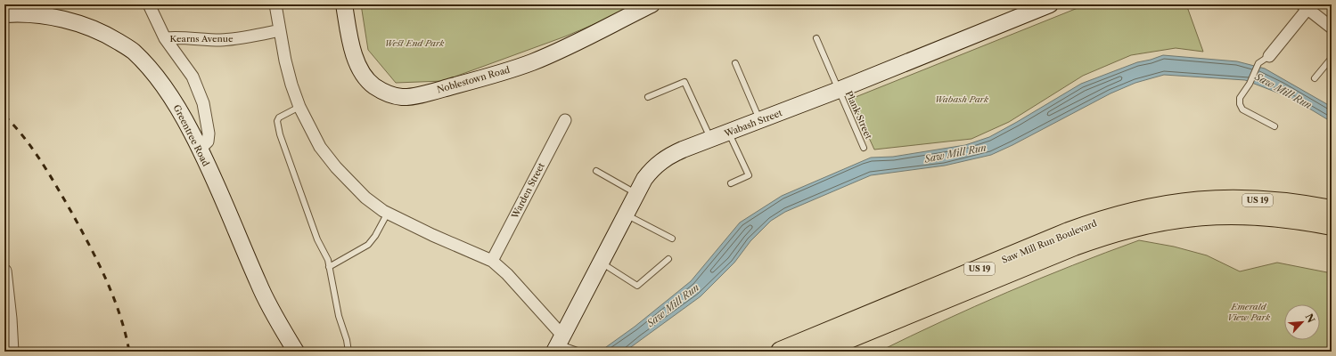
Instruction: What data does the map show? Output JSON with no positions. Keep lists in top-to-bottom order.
{
  "streets": {
    "highway": ["US 19", "Saw Mill Run Boulevard"],
    "main road": ["Noblestown Road", "Wabash Street", "Greentree Road"],
    "street": ["Kearns Avenue", "Warden Street"],
    "lane": ["Plank Street"]
  },
  "crossings": [
    ["Kearns Avenue", "Greentree Road"],
    ["Plank Street", "Wabash Street"]
  ],
  "water": ["Saw Mill Run"],
  "parks": ["West End Park", "Wabash Park", "Emerald View Park"],
  "north": "top right"
}
